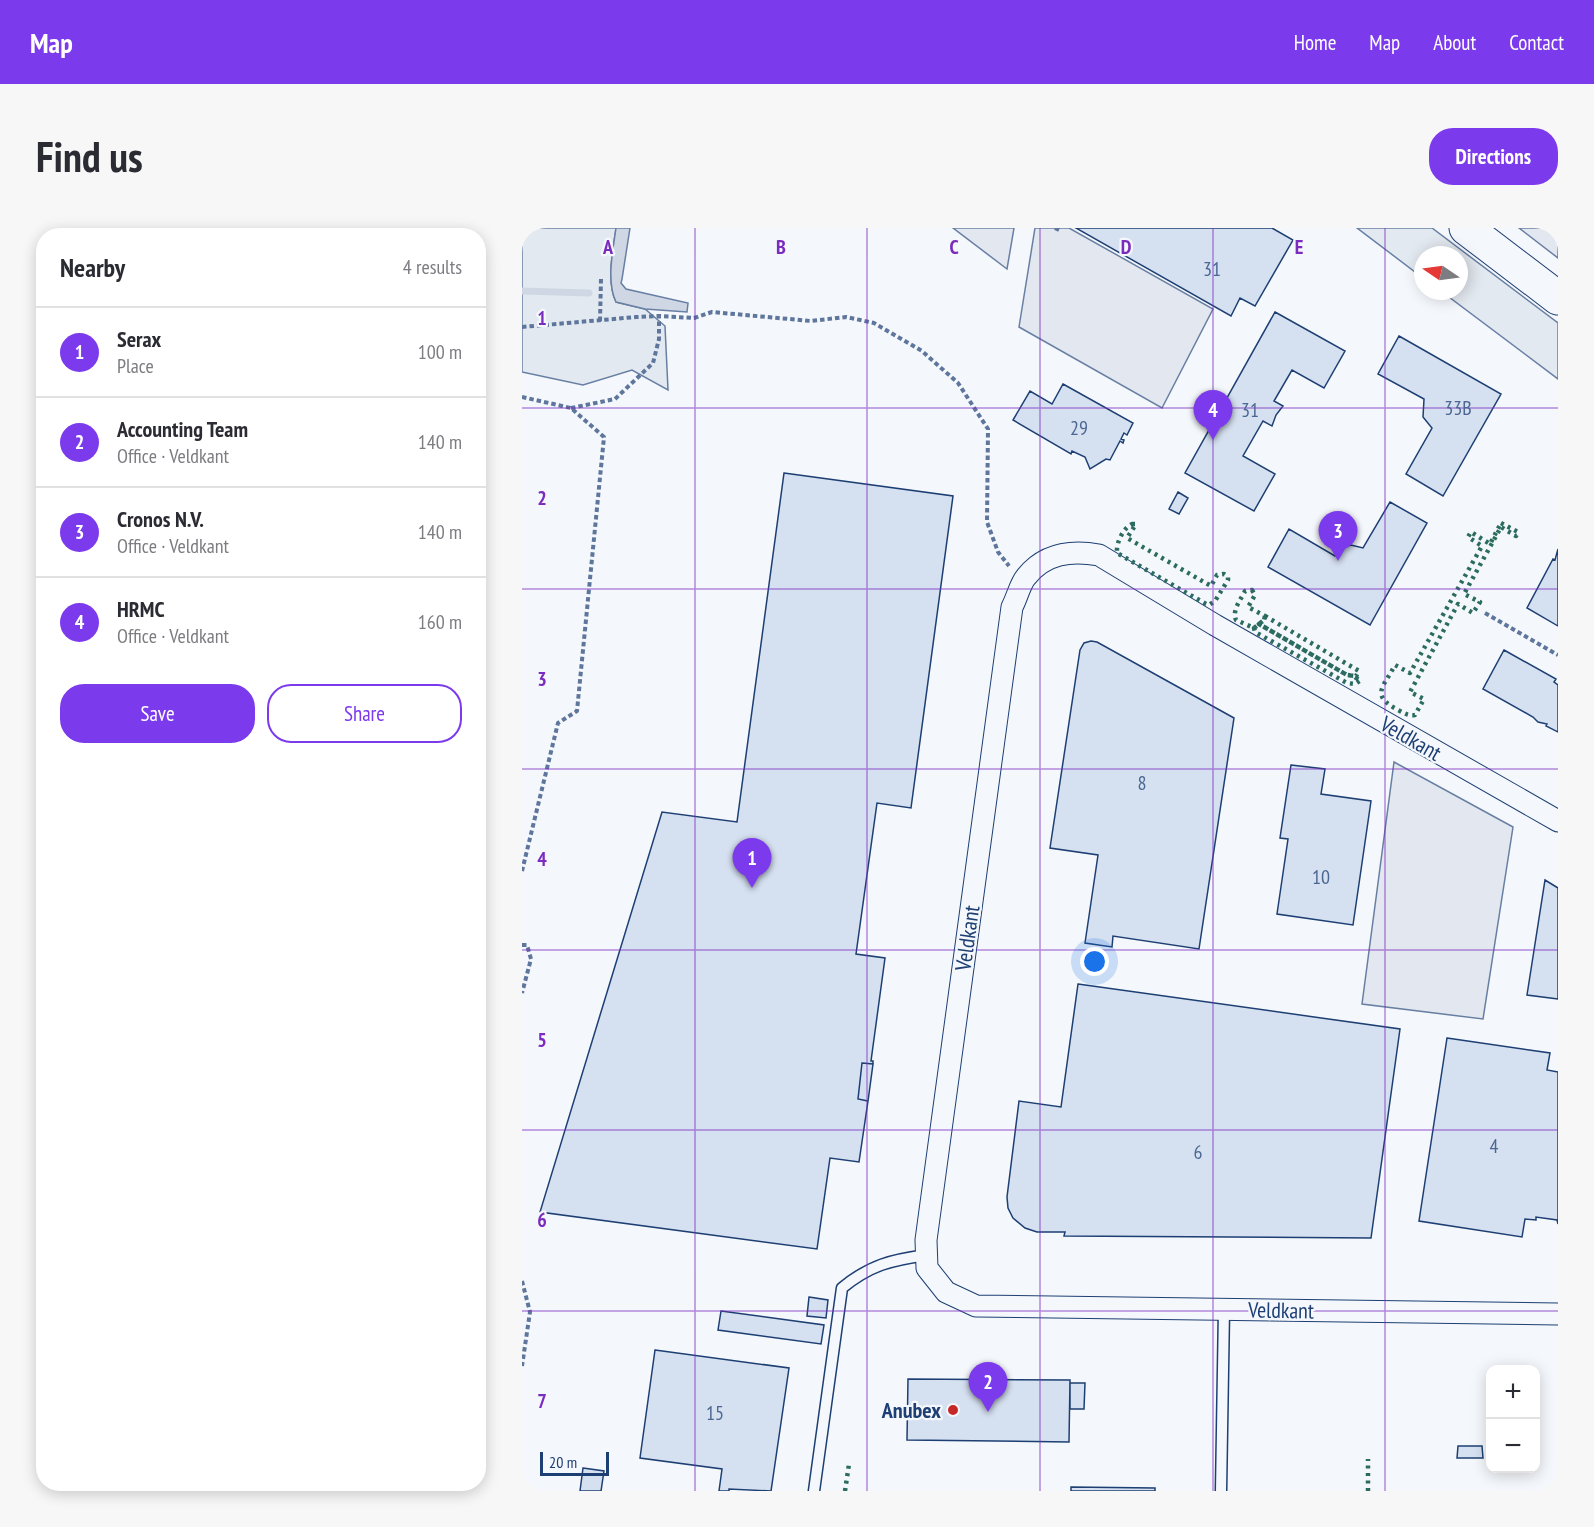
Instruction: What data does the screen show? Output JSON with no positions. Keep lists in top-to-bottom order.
{
  "streets": {
    "street": ["Veldkant"]
  },
  "places": ["Anubex"],
  "house_numbers": [
    "31",
    "33B",
    "31",
    "29",
    "8",
    "10",
    "4",
    "6",
    "15"
  ],
  "scale_bar": "20 m",
  "north": "left",
  "page": {
    "header": "Map",
    "nav": [
      "Home",
      "Map",
      "About",
      "Contact"
    ],
    "buttons": [
      "Directions",
      ["Save", "Share"]
    ],
    "title": "Find us",
    "heading": ["Nearby", "4 results"],
    "list": [
      {
        "mark": "1",
        "name": "Serax",
        "note": "Place",
        "value": "100 m"
      },
      {
        "mark": "2",
        "name": "Accounting Team",
        "note": "Office · Veldkant",
        "value": "140 m"
      },
      {
        "mark": "3",
        "name": "Cronos N.V.",
        "note": "Office · Veldkant",
        "value": "140 m"
      },
      {
        "mark": "4",
        "name": "HRMC",
        "note": "Office · Veldkant",
        "value": "160 m"
      }
    ],
    "pins": [
      "4",
      "3",
      "1",
      "2"
    ],
    "map_buttons": ["+", "−"],
    "scale": "20 m"
  },
  "grid": {
    "columns": [
      "A",
      "B",
      "C",
      "D",
      "E"
    ],
    "rows": [
      "1",
      "2",
      "3",
      "4",
      "5",
      "6",
      "7"
    ]
  }
}
